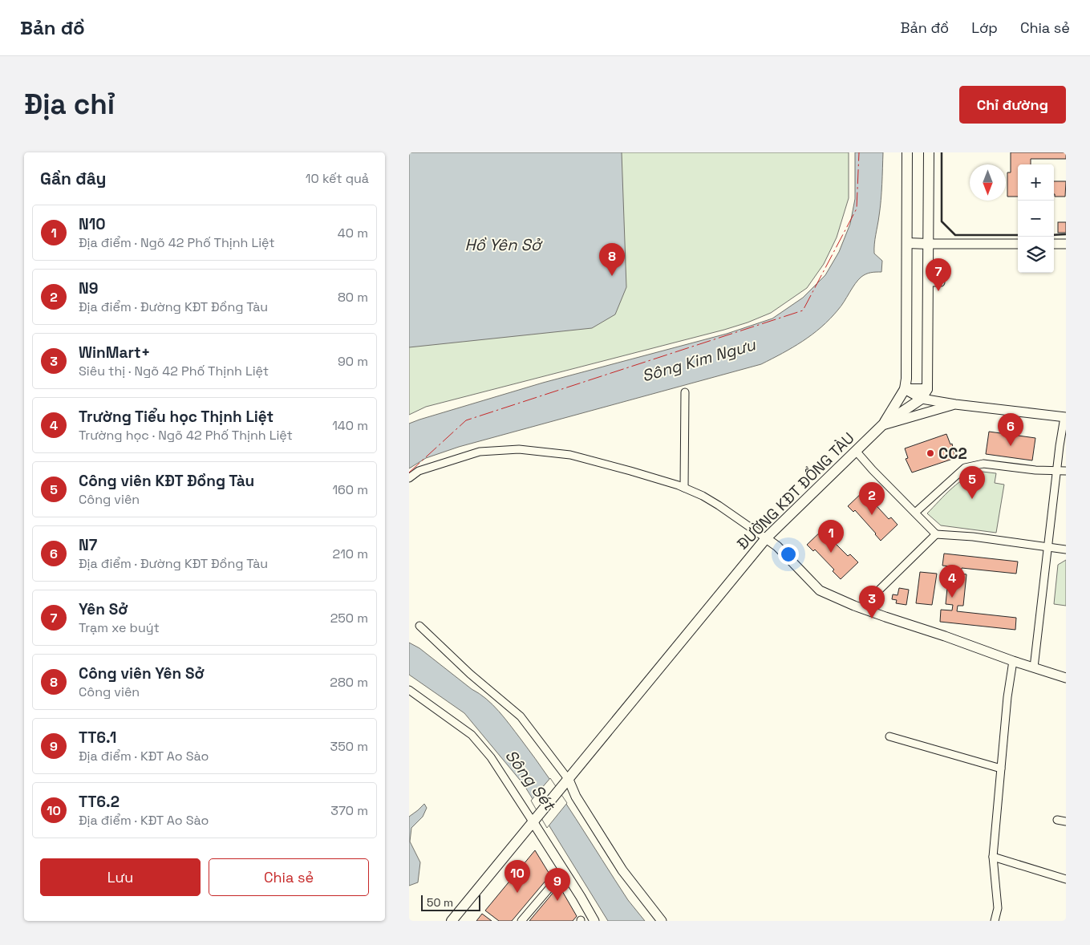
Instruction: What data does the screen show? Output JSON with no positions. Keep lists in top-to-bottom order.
{
  "streets": {
    "main road": ["ĐƯỜNG KĐT ĐỒNG TÀU"]
  },
  "water": ["Hồ Yên Sở", "Sông Kim Ngưu", "Sông Sét"],
  "places": ["CC2"],
  "scale_bar": "50 m",
  "north": "bottom",
  "page": {
    "header": "Bản đồ",
    "nav": ["Bản đồ", "Lớp", "Chia sẻ"],
    "buttons": [
      "Chỉ đường",
      ["Lưu", "Chia sẻ"]
    ],
    "title": "Địa chỉ",
    "heading": ["Gần đây", "10 kết quả"],
    "map_buttons": ["+", "−"],
    "list": [
      {
        "mark": "1",
        "name": "N10",
        "note": "Địa điểm · Ngõ 42 Phố Thịnh Liệt",
        "value": "40 m"
      },
      {
        "mark": "2",
        "name": "N9",
        "note": "Địa điểm · Đường KĐT Đồng Tàu",
        "value": "80 m"
      },
      {
        "mark": "3",
        "name": "WinMart+",
        "note": "Siêu thị · Ngõ 42 Phố Thịnh Liệt",
        "value": "90 m"
      },
      {
        "mark": "4",
        "name": "Trường Tiểu học Thịnh Liệt",
        "note": "Trường học · Ngõ 42 Phố Thịnh Liệt",
        "value": "140 m"
      },
      {
        "mark": "5",
        "name": "Công viên KĐT Đồng Tàu",
        "note": "Công viên",
        "value": "160 m"
      },
      {
        "mark": "6",
        "name": "N7",
        "note": "Địa điểm · Đường KĐT Đồng Tàu",
        "value": "210 m"
      },
      {
        "mark": "7",
        "name": "Yên Sở",
        "note": "Trạm xe buýt",
        "value": "250 m"
      },
      {
        "mark": "8",
        "name": "Công viên Yên Sở",
        "note": "Công viên",
        "value": "280 m"
      },
      {
        "mark": "9",
        "name": "TT6.1",
        "note": "Địa điểm · KĐT Ao Sào",
        "value": "350 m"
      },
      {
        "mark": "10",
        "name": "TT6.2",
        "note": "Địa điểm · KĐT Ao Sào",
        "value": "370 m"
      }
    ],
    "pins": [
      "8",
      "7",
      "6",
      "5",
      "2",
      "1",
      "4",
      "3",
      "10",
      "9"
    ],
    "scale": "50 m"
  }
}
